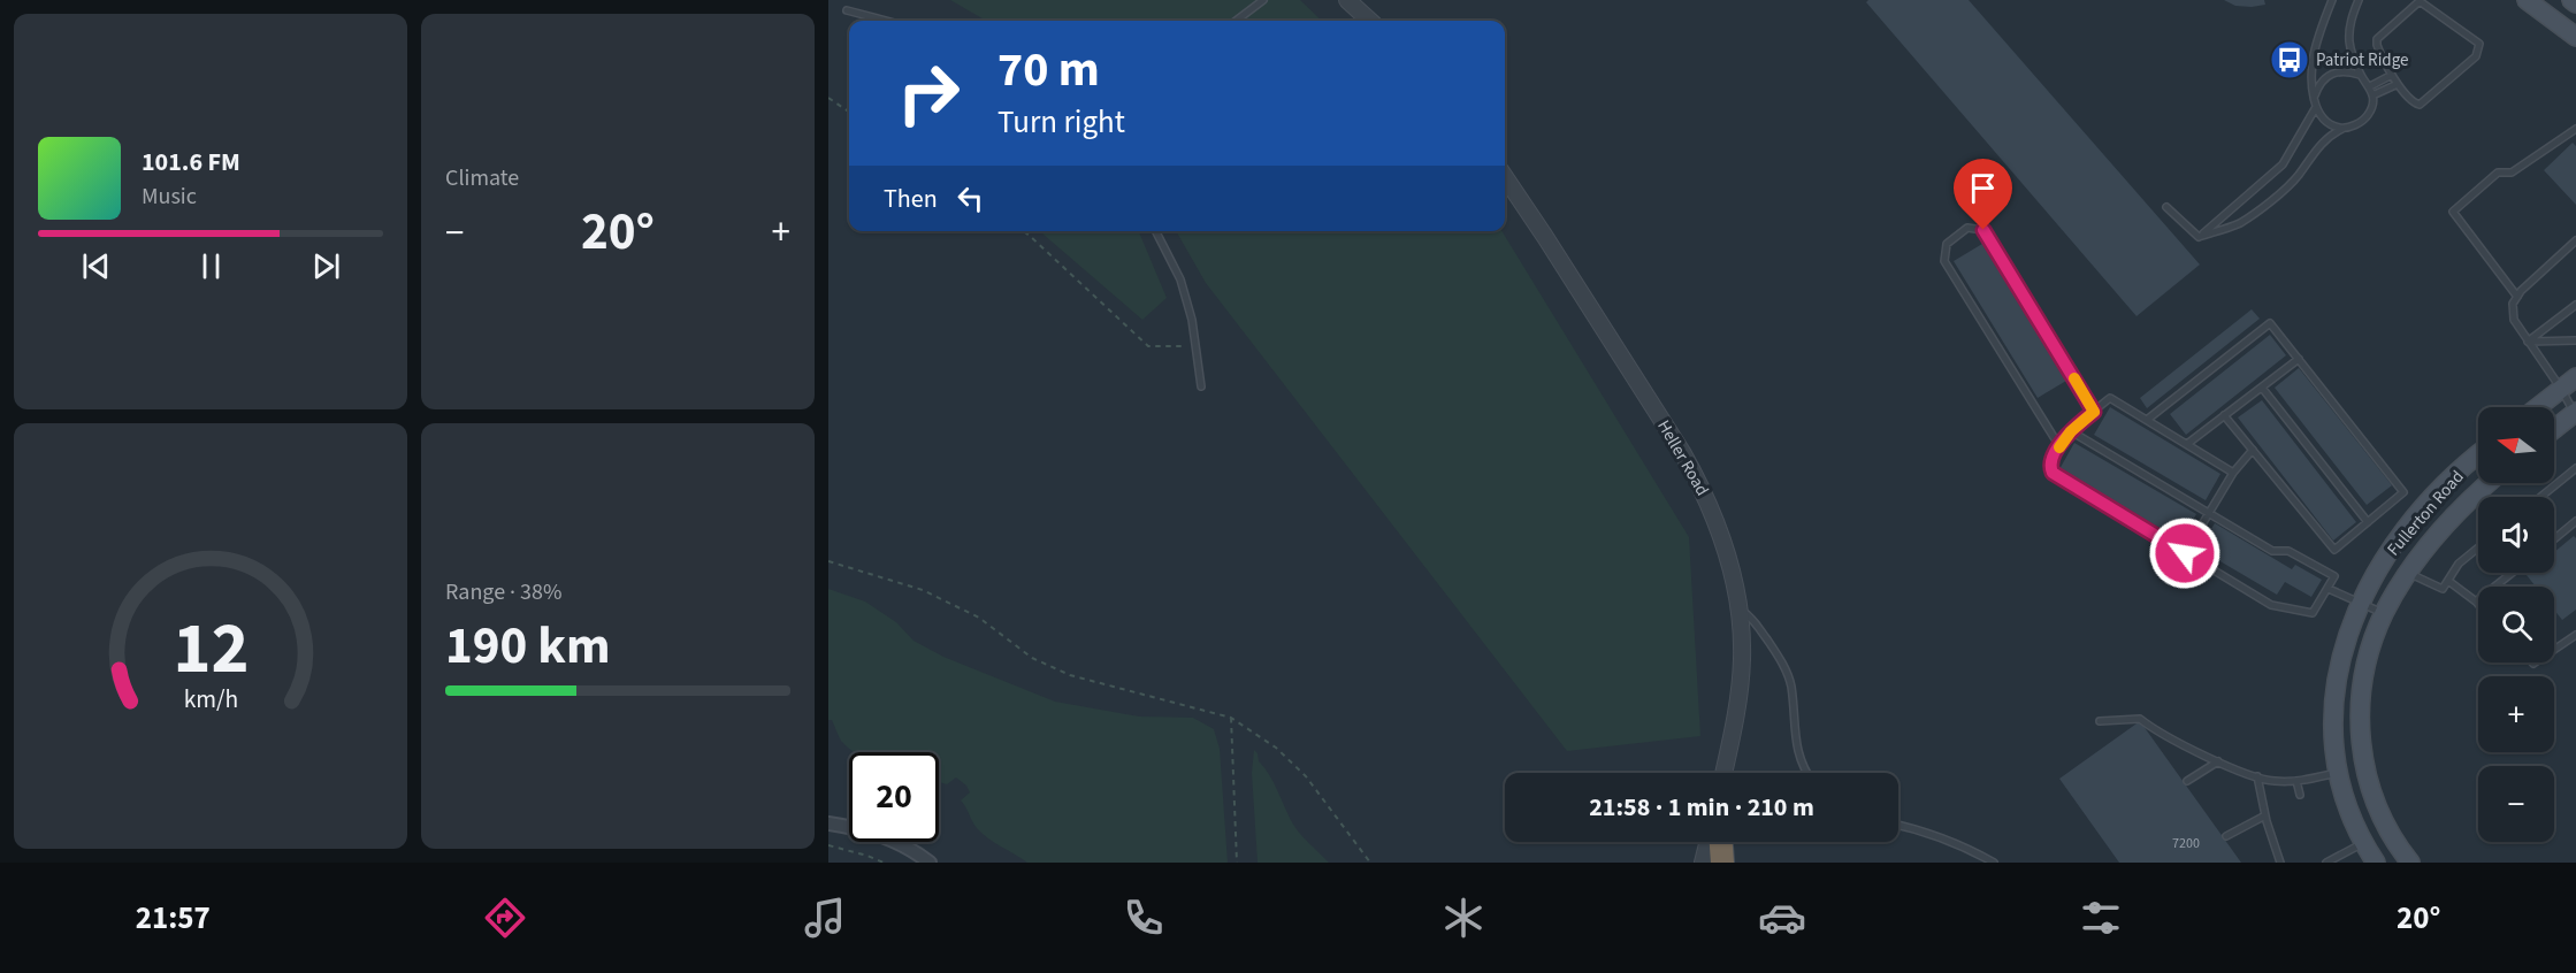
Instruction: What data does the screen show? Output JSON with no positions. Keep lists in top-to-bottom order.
{
  "streets": {
    "main road": ["Fullerton Road"],
    "street": ["Heller Road"]
  },
  "places": {
    "bus stop": ["Patriot Ridge"]
  },
  "house_numbers": ["7200"],
  "north": "left",
  "page": {
    "tile": [
      "Climate",
      ["Range · 38%", "190 km"]
    ],
    "turn": ["70 m", "Turn right"],
    "song": ["101.6 FM", "Music"],
    "then": "Then",
    "heat": ["−", "20°", "+"],
    "map_buttons": ["+", "−"],
    "limit": "20",
    "trip": "21:58 · 1 min · 210 m",
    "tabs": ["21:57", "20°"],
    "gauge": ["12", "km/h"]
  }
}
